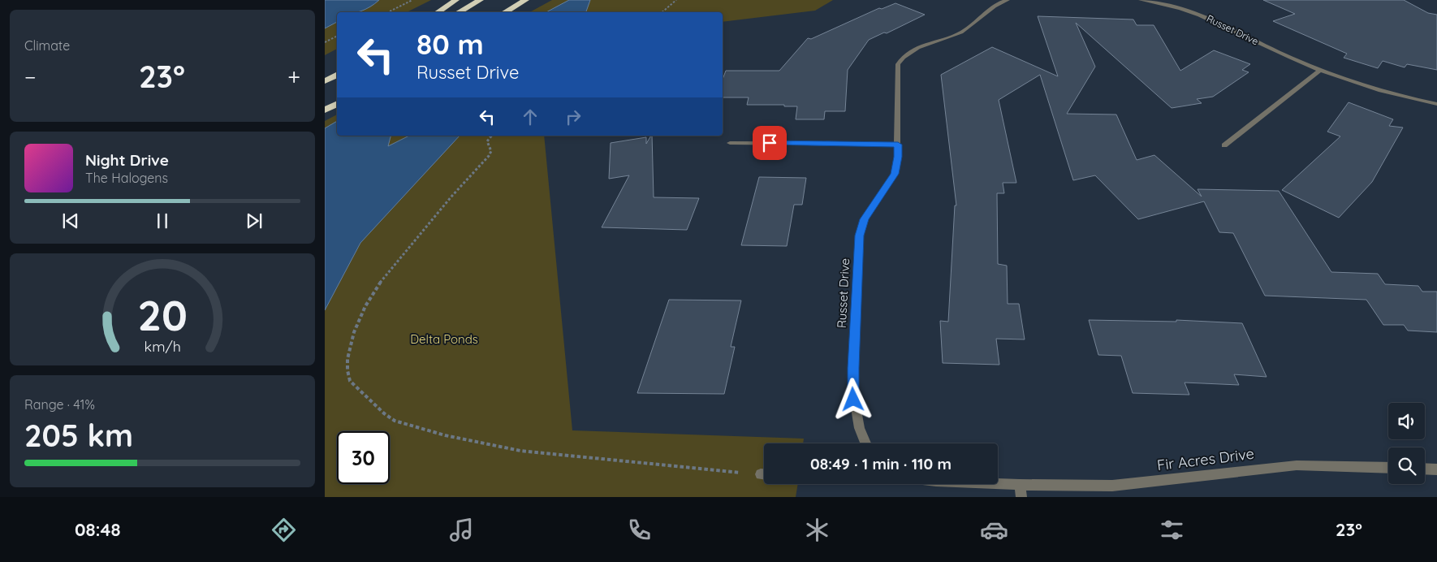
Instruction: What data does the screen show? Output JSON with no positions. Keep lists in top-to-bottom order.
{
  "streets": {
    "street": ["Russet Drive", "Fir Acres Drive"]
  },
  "parks": ["Delta Ponds"],
  "page": {
    "tile": [
      "Climate",
      ["Range · 41%", "205 km"]
    ],
    "turn": ["80 m", "Russet Drive"],
    "heat": ["−", "23°", "+"],
    "song": ["Night Drive", "The Halogens"],
    "limit": "30",
    "trip": "08:49 · 1 min · 110 m",
    "tabs": ["08:48", "23°"],
    "gauge": ["20", "km/h"]
  }
}
